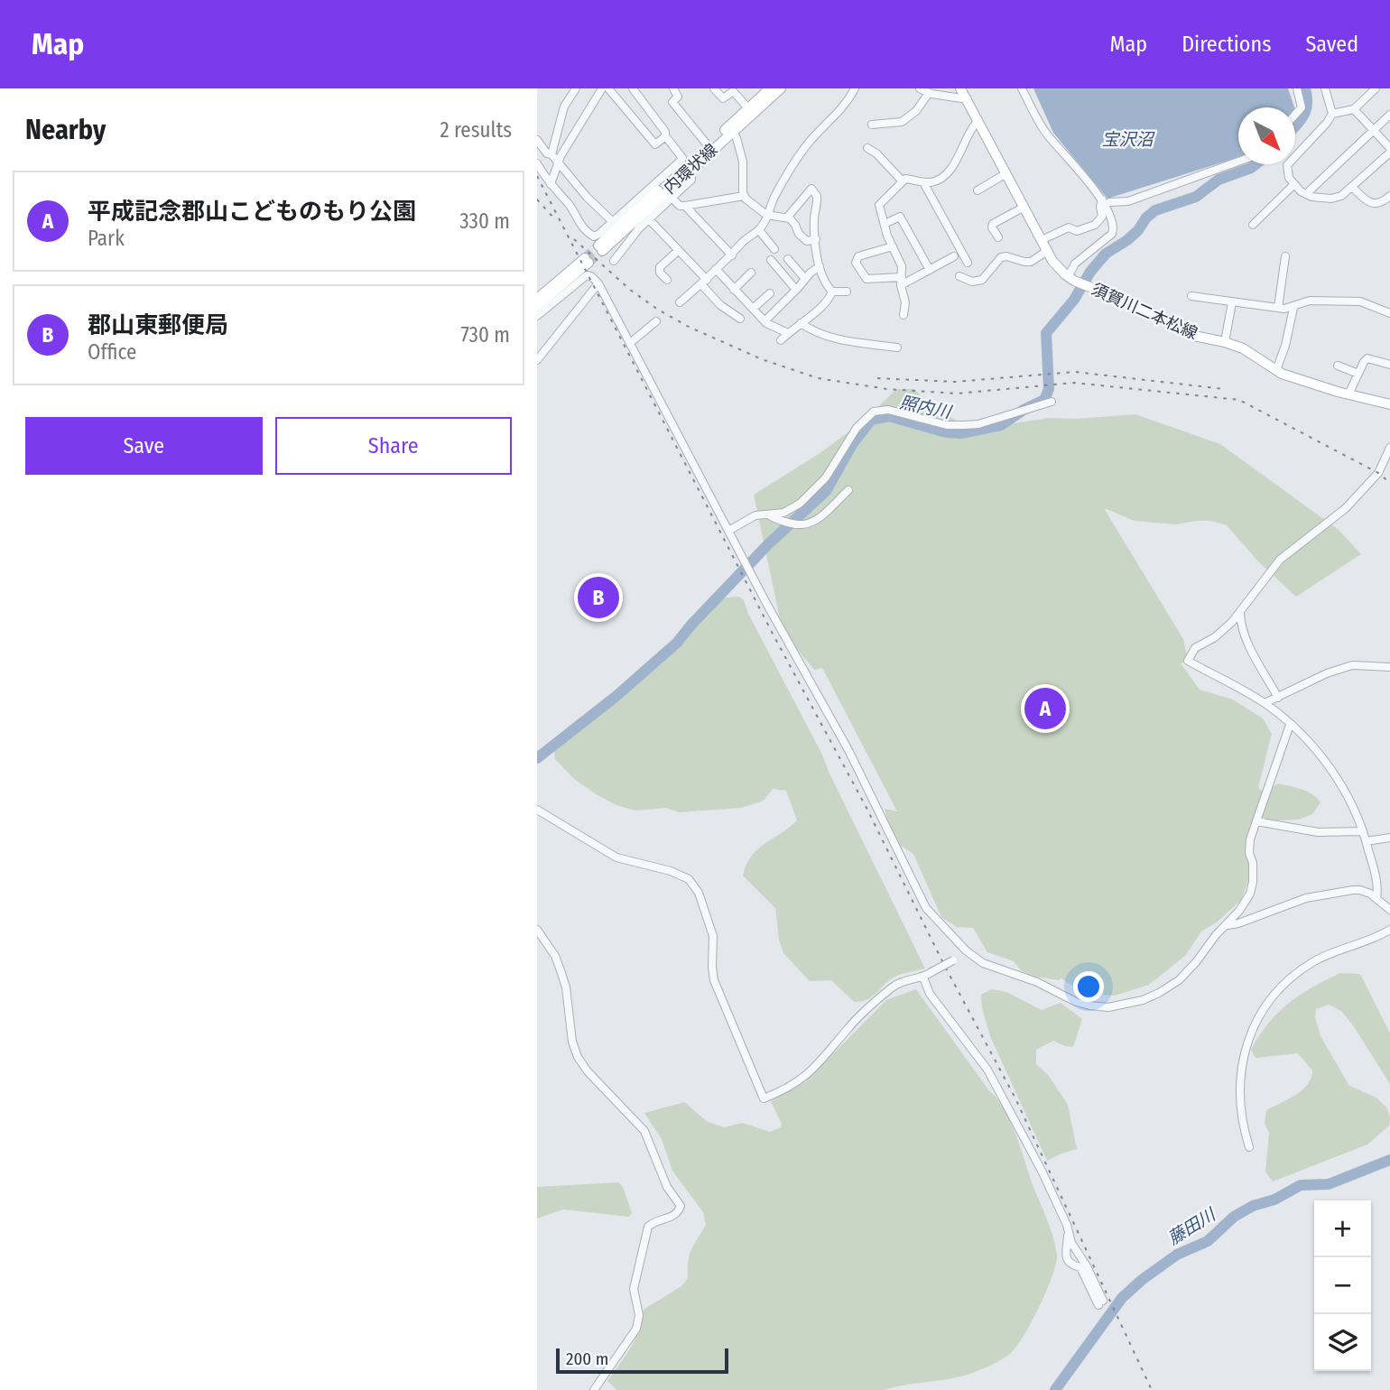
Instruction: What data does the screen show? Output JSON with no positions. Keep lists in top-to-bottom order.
{
  "streets": {
    "main road": ["内環状線", "須賀川二本松線"]
  },
  "water": ["宝沢沼", "照内川", "藤田川"],
  "scale_bar": "200 m",
  "north": "bottom right",
  "page": {
    "header": "Map",
    "nav": ["Map", "Directions", "Saved"],
    "heading": ["Nearby", "2 results"],
    "list": [
      {
        "mark": "A",
        "name": "平成記念郡山こどものもり公園",
        "note": "Park",
        "value": "330 m"
      },
      {
        "mark": "B",
        "name": "郡山東郵便局",
        "note": "Office",
        "value": "730 m"
      }
    ],
    "buttons": ["Save", "Share"],
    "pins": ["B", "A"],
    "map_buttons": ["+", "−"],
    "scale": "200 m"
  }
}
